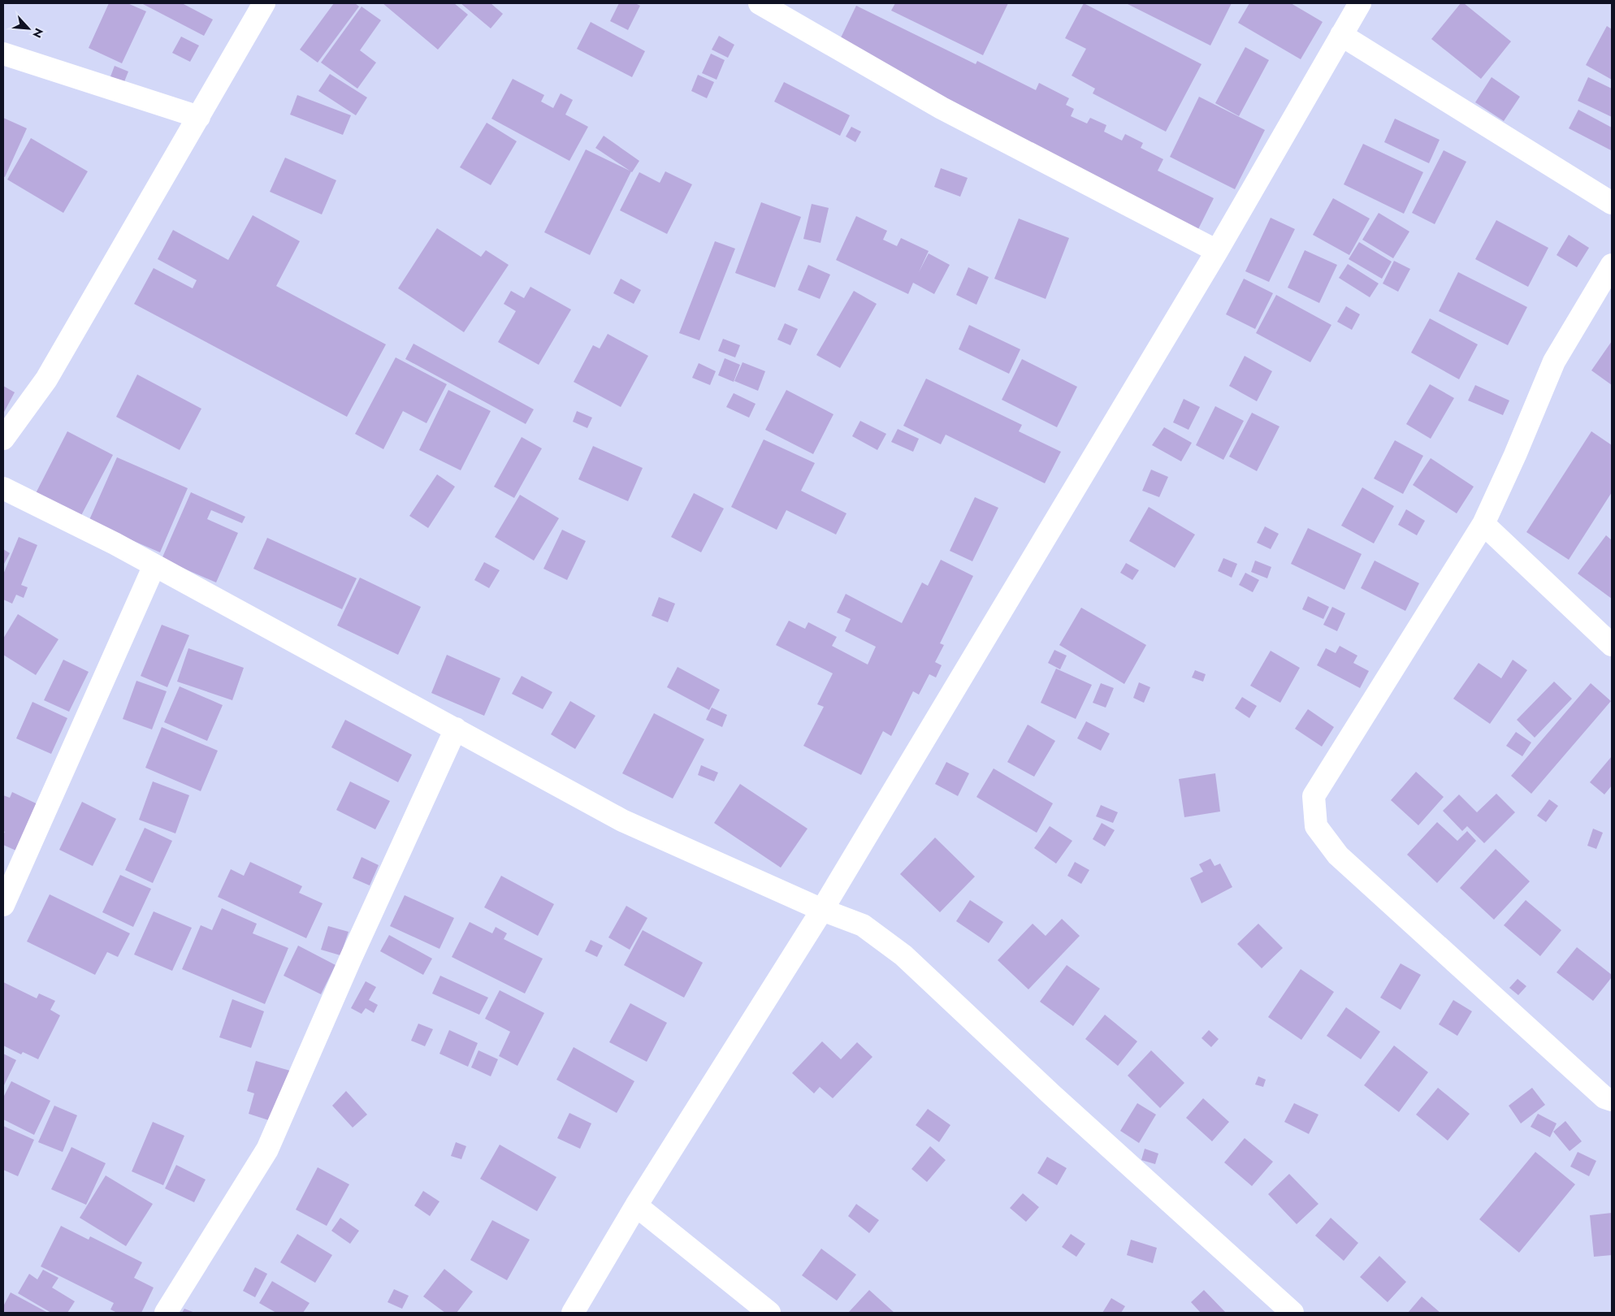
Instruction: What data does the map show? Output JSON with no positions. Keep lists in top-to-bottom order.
{
  "north": "bottom right"
}
